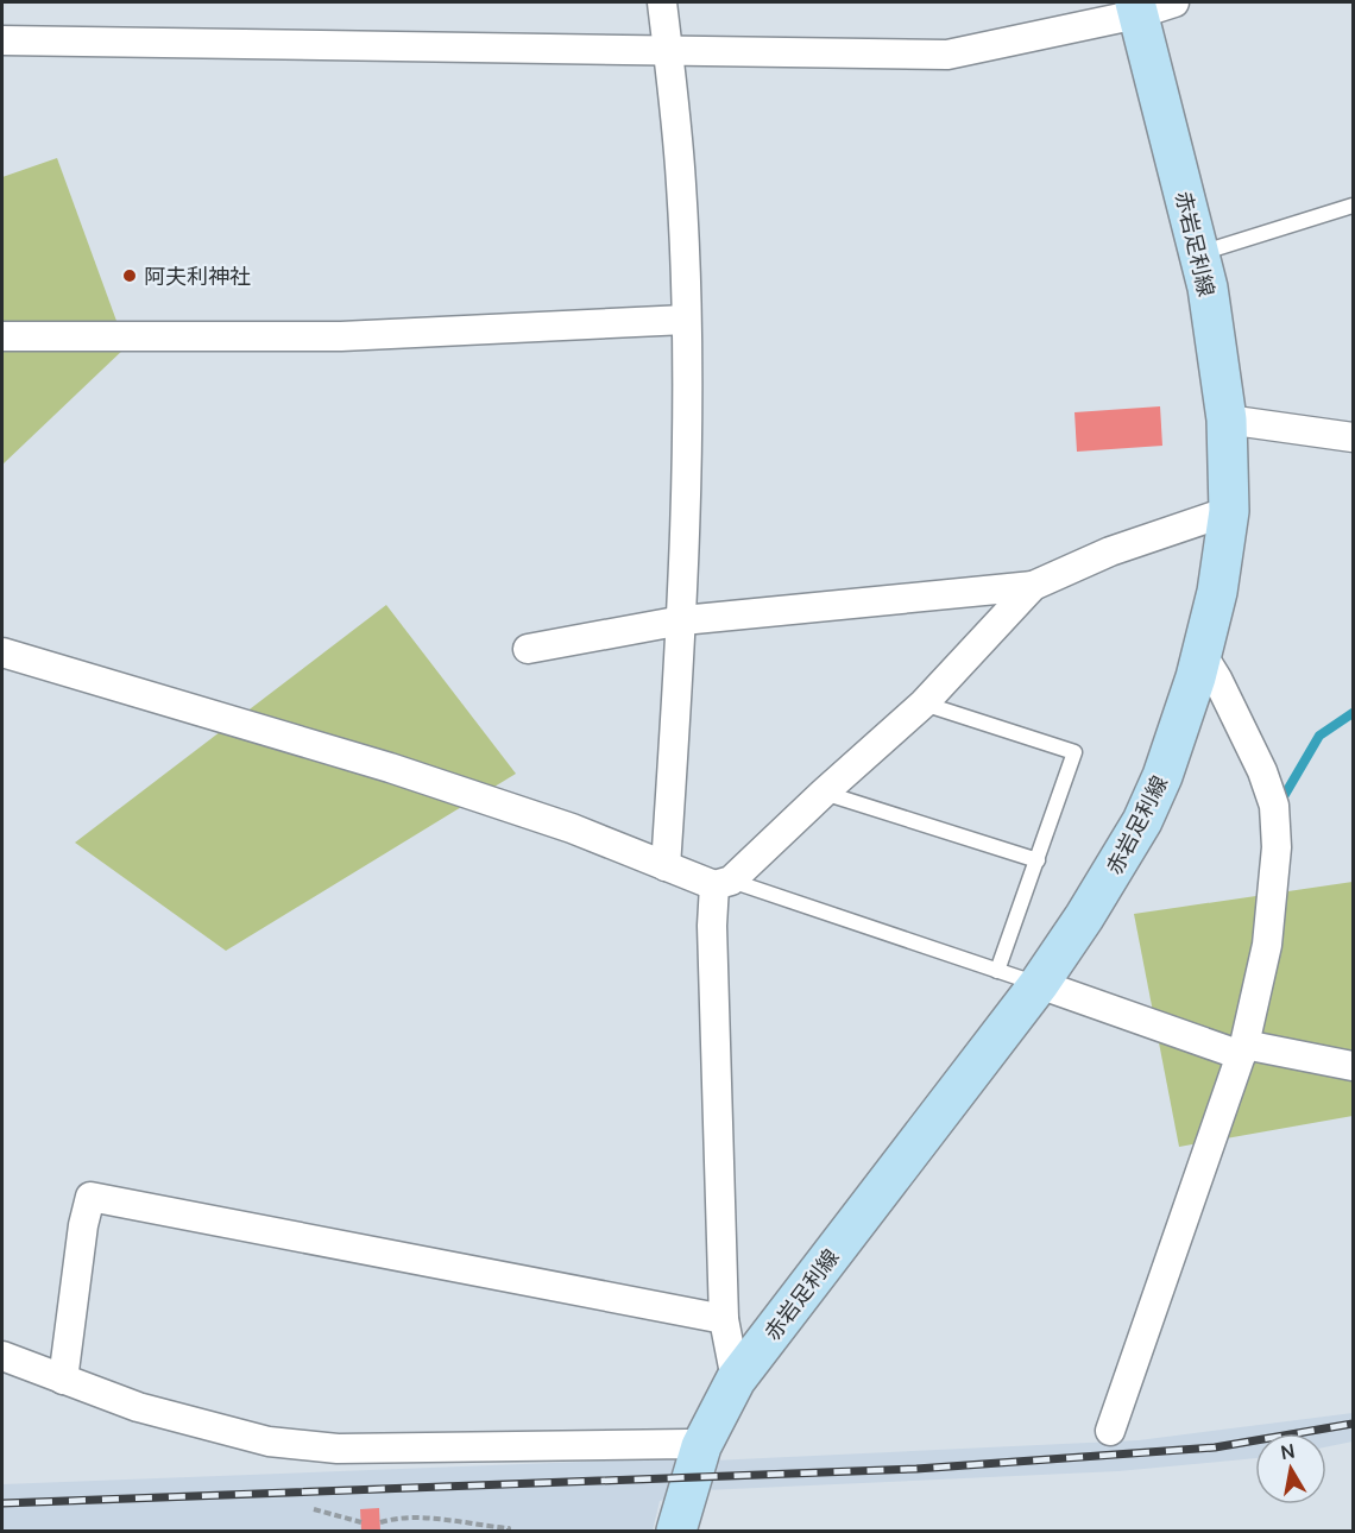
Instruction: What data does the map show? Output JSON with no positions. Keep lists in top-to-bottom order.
{
  "streets": {
    "main road": ["赤岩足利線"]
  },
  "places": ["阿夫利神社"],
  "north": "top"
}
